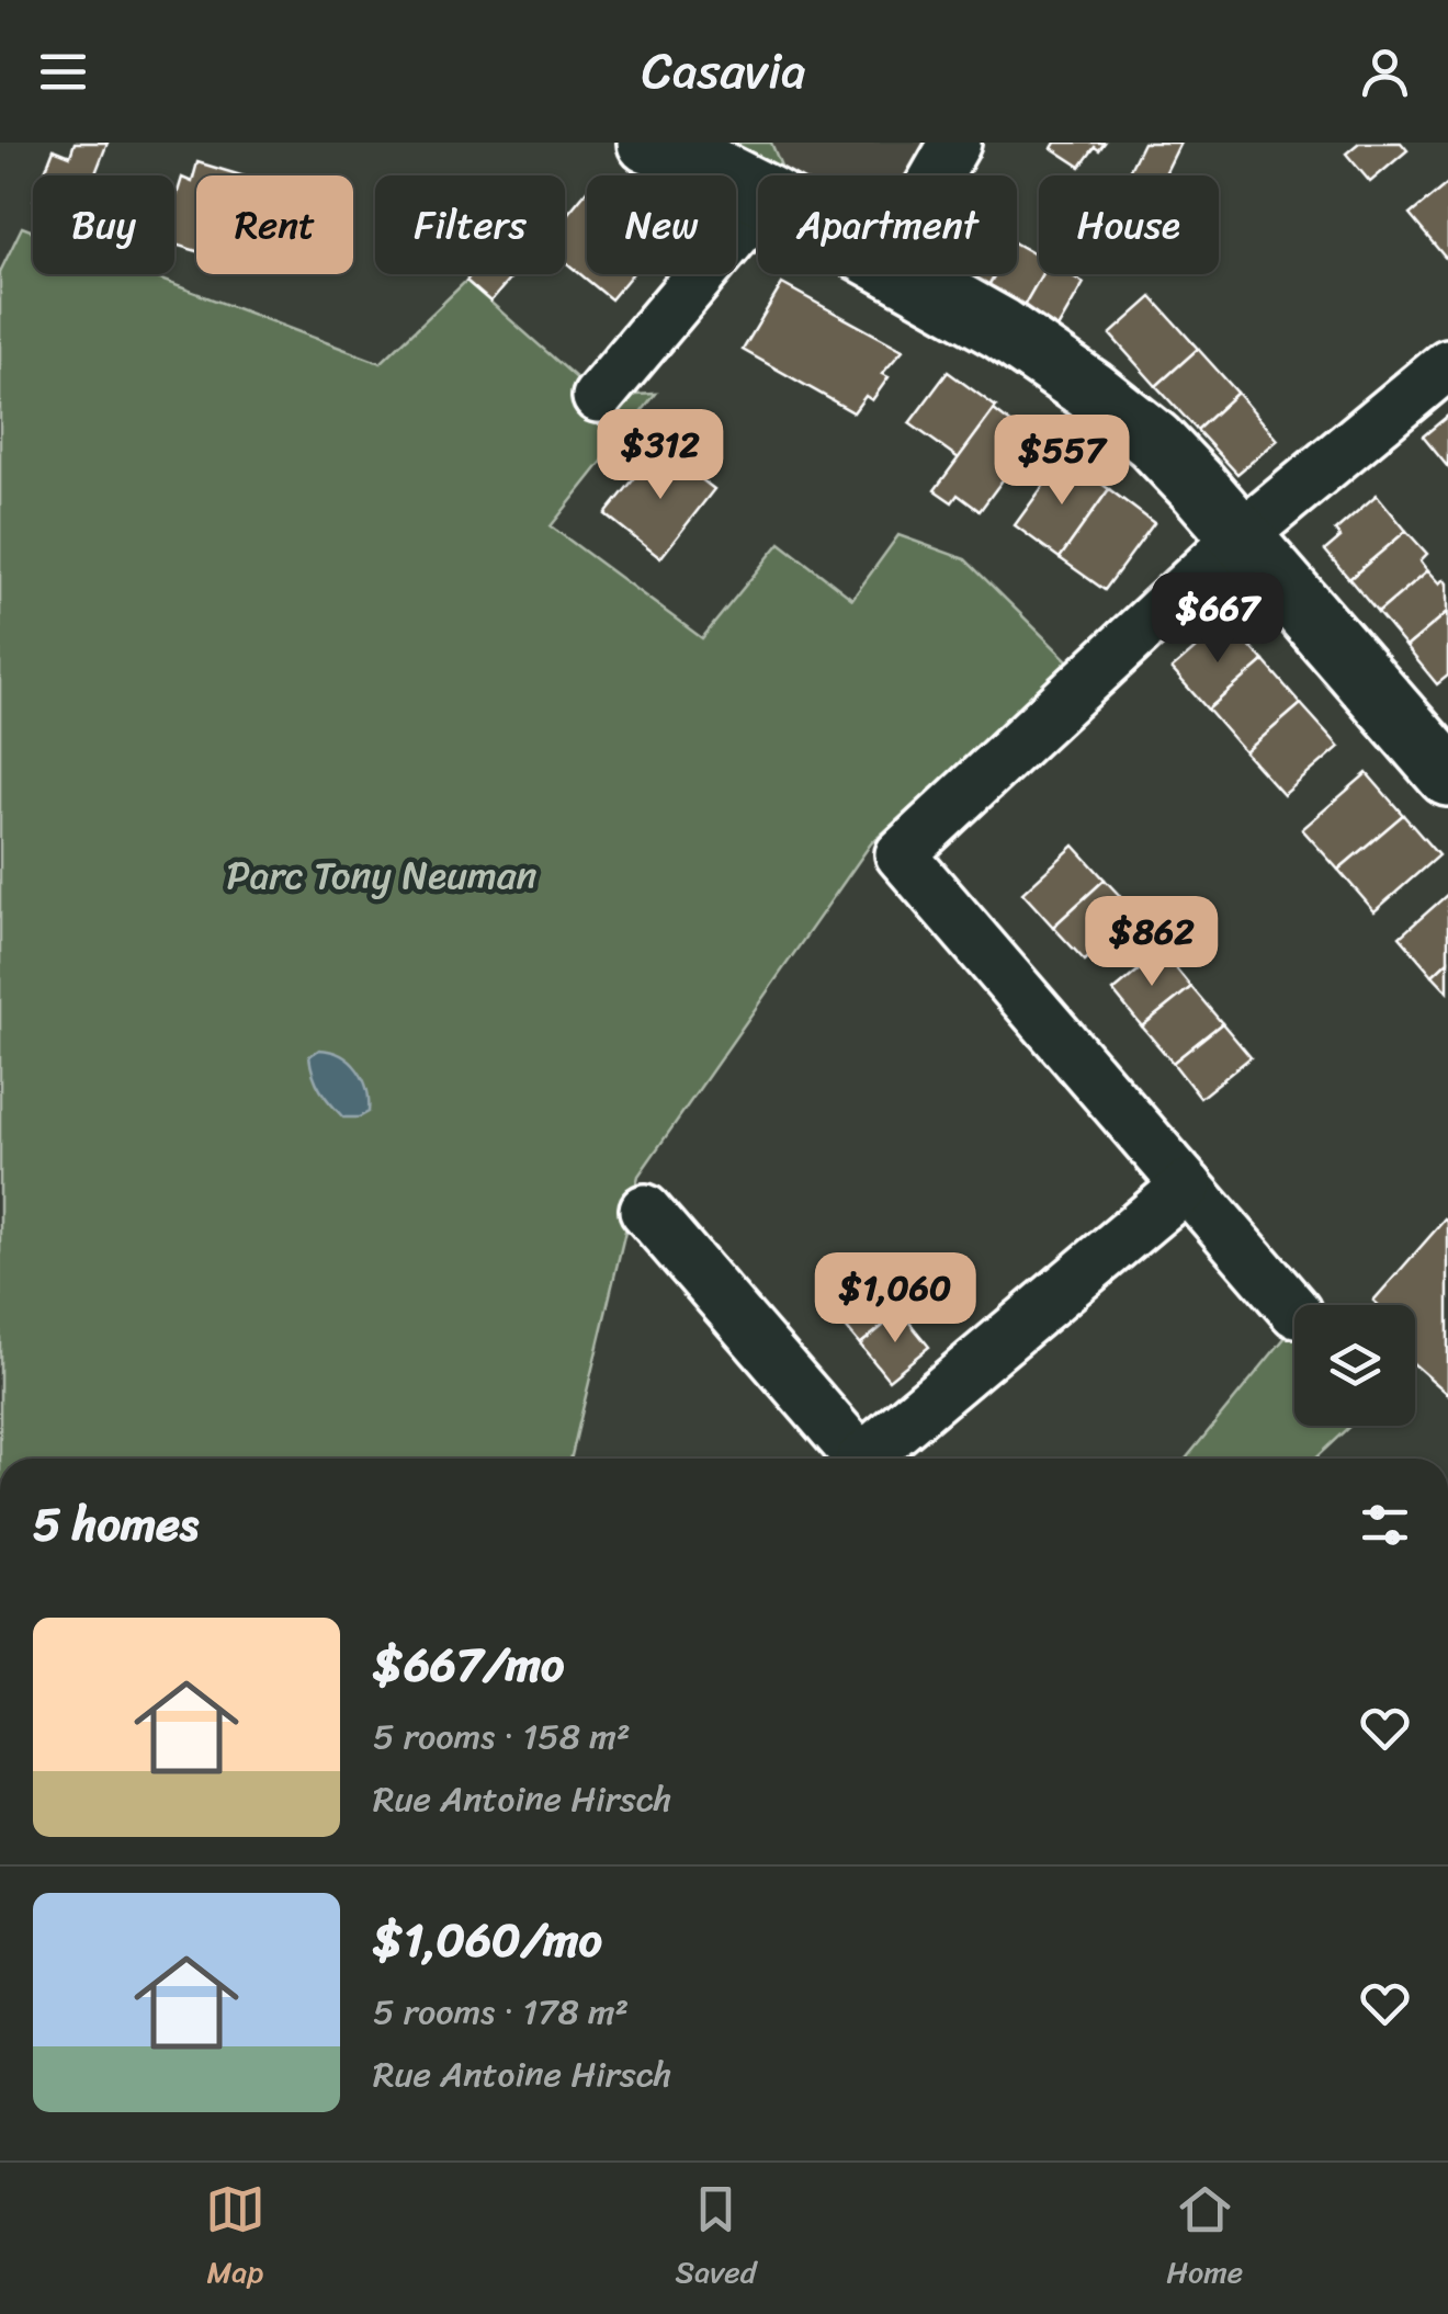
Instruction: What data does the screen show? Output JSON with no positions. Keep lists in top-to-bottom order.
{
  "parks": ["Parc Tony Neuman"],
  "page": {
    "header": "Casavia",
    "chip": [
      "Buy",
      "Rent",
      "Filters",
      "New",
      "Apartment",
      "House"
    ],
    "price": [
      "$312",
      "$557",
      "$667",
      "$862",
      "$1,060"
    ],
    "heading": "5 homes",
    "list": [
      {
        "name": "$667/mo",
        "note": "5 rooms · 158 m² · Rue Antoine Hirsch"
      },
      {
        "name": "$1,060/mo",
        "note": "5 rooms · 178 m² · Rue Antoine Hirsch"
      }
    ],
    "tabs": ["Map", "Saved", "Home"]
  }
}
